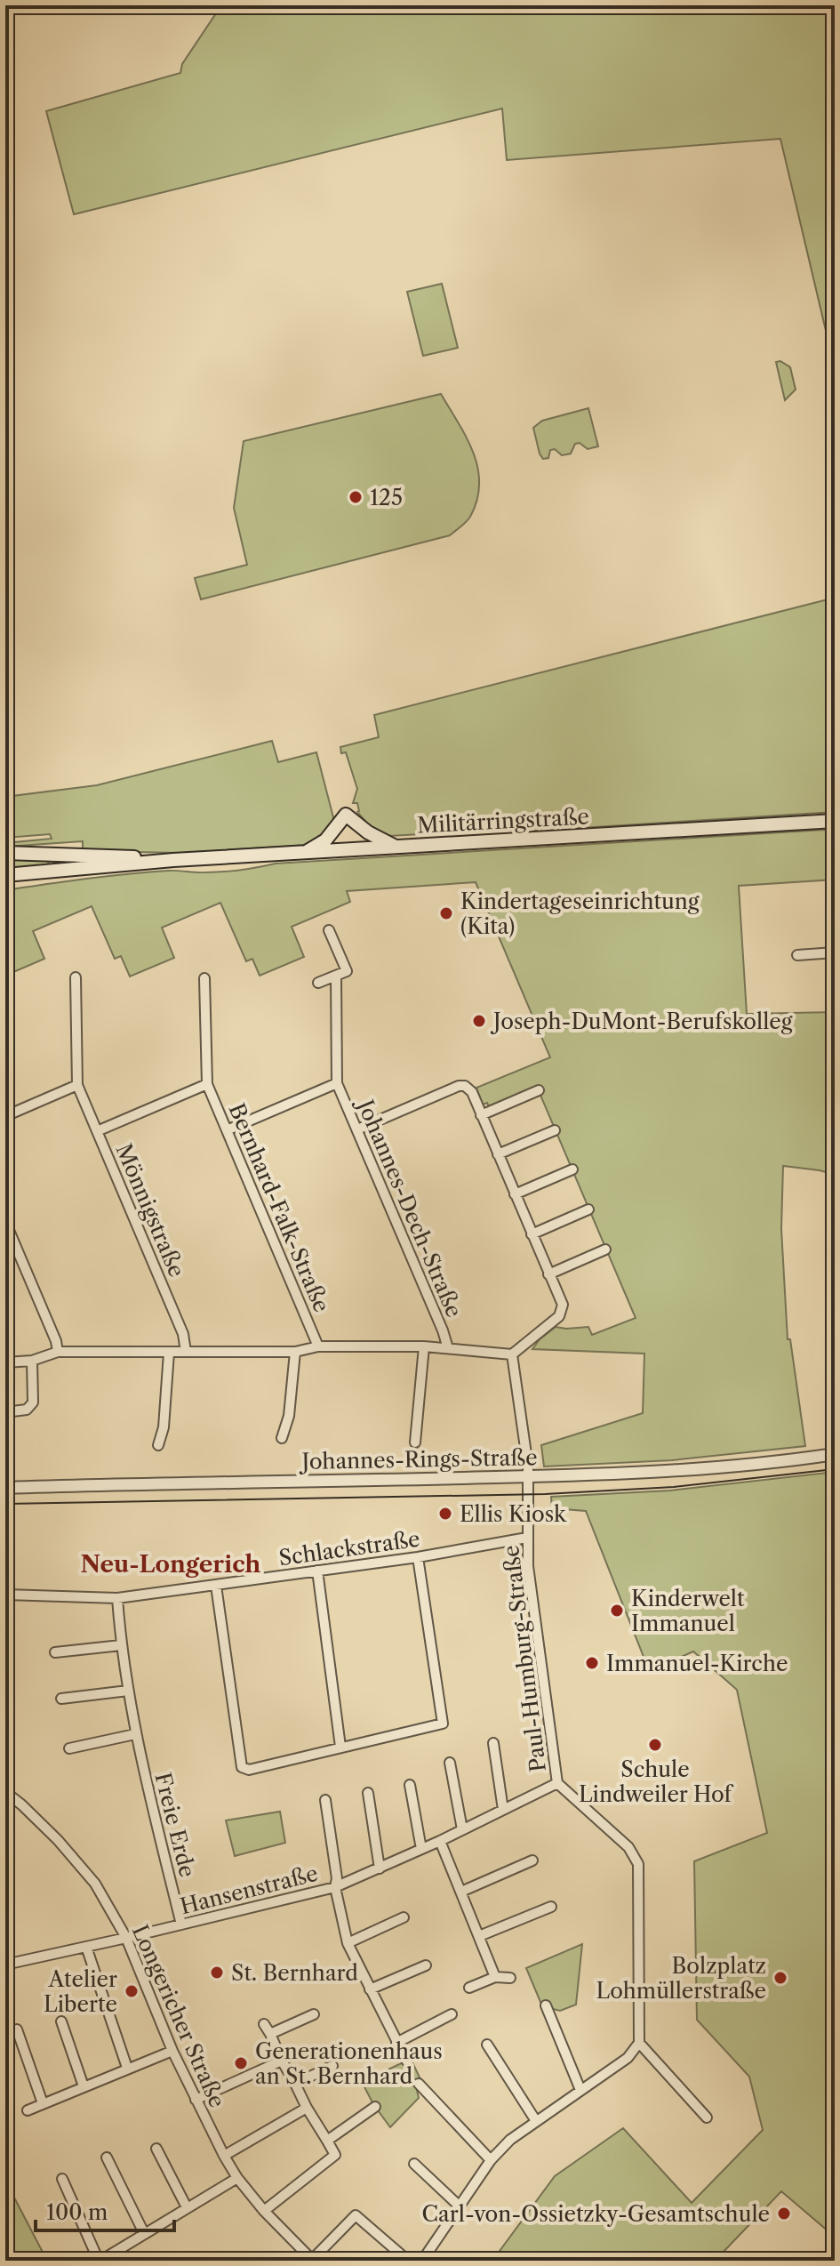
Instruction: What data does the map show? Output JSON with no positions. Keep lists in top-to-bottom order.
{
  "streets": {
    "main road": ["Militärringstraße"],
    "street": [
      "Bernhard-Falk-Straße",
      "Johannes-Dech-Straße",
      "Mönnigstraße",
      "Johannes-Rings-Straße",
      "Schlackstraße",
      "Paul-Humburg-Straße",
      "Freie Erde",
      "Hansenstraße",
      "Longericher Straße"
    ]
  },
  "crossings": [
    ["Bernhard-Falk-Straße", "Johannes-Dech-Straße"],
    ["Bernhard-Falk-Straße", "Mönnigstraße"],
    ["Johannes-Rings-Straße", "Paul-Humburg-Straße"],
    ["Schlackstraße", "Paul-Humburg-Straße"],
    ["Schlackstraße", "Freie Erde"],
    ["Paul-Humburg-Straße", "Hansenstraße"],
    ["Freie Erde", "Hansenstraße"],
    ["Hansenstraße", "Longericher Straße"]
  ],
  "districts": ["Neu-Longerich"],
  "places": [
    "125",
    "Kindertageseinrichtung (Kita)",
    "Joseph-DuMont-Berufskolleg",
    "Ellis Kiosk",
    "Kinderwelt Immanuel",
    "Immanuel-Kirche",
    "Schule Lindweiler Hof",
    "St. Bernhard",
    "Bolzplatz Lohmüllerstraße",
    "Atelier Liberte",
    "Generationenhaus an St. Bernhard",
    "Carl-von-Ossietzky-Gesamtschule"
  ],
  "scale_bar": "100 m"
}
